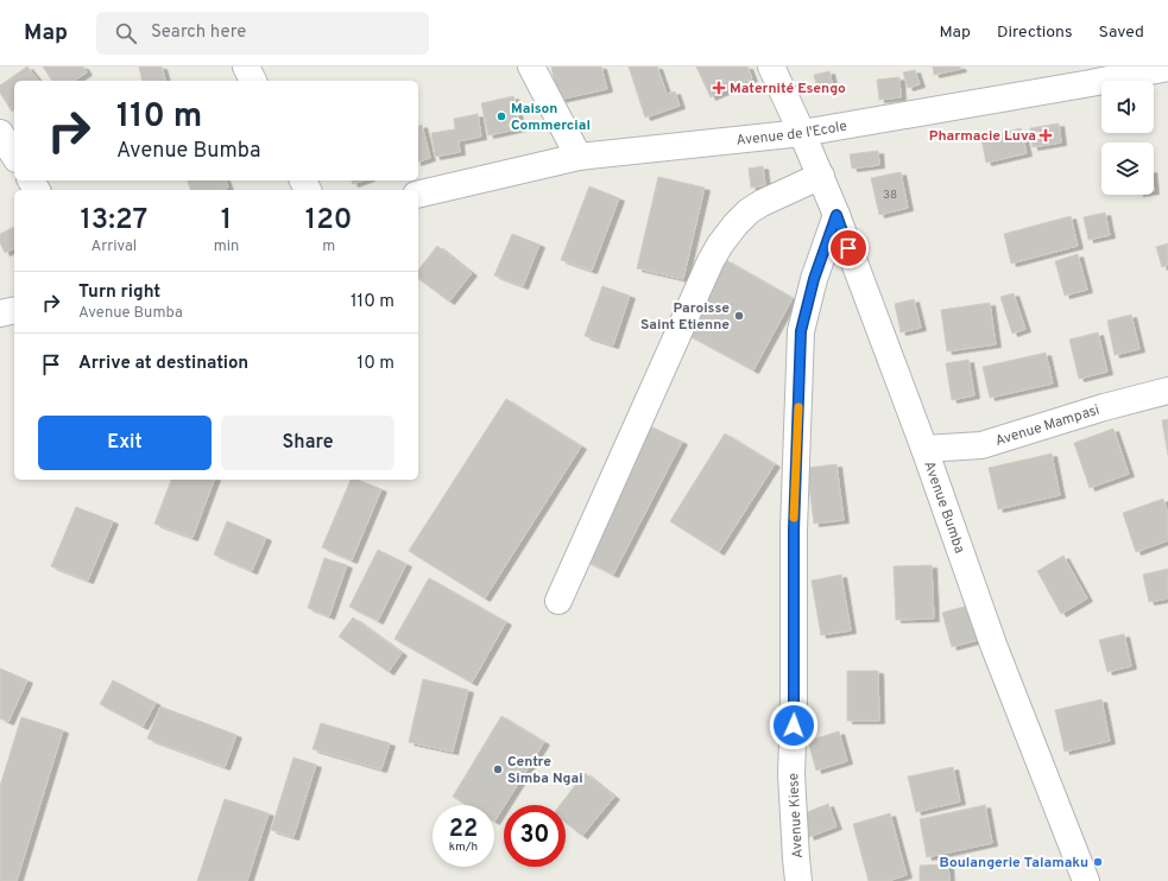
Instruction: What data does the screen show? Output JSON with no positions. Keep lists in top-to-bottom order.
{
  "streets": {
    "street": [
      "Avenue de l'Ecole",
      "Avenue Mampasi",
      "Avenue Bumba",
      "Avenue Kiese"
    ]
  },
  "crossings": [
    ["Avenue de l'Ecole", "Avenue Bumba"],
    ["Avenue Mampasi", "Avenue Bumba"],
    ["Avenue Bumba", "Avenue Kiese"]
  ],
  "places": {
    "health": ["Maternité Esengo", "Pharmacie Luva"],
    "other": [
      "Maison Commercial",
      "Paroisse Saint Etienne",
      "Centre Simba Ngai",
      "Boulangerie Talamaku"
    ]
  },
  "house_numbers": ["38"],
  "page": {
    "header": "Map",
    "search": "Search here",
    "nav": ["Map", "Directions", "Saved"],
    "turn": ["110 m", "Avenue Bumba"],
    "eta": [
      "13:27",
      "Arrival",
      "1",
      "min",
      "120",
      "m"
    ],
    "list": [
      {
        "name": "Turn right",
        "note": "Avenue Bumba",
        "value": "110 m"
      },
      {
        "name": "Arrive at destination",
        "value": "10 m"
      }
    ],
    "buttons": ["Exit", "Share"],
    "speed": "22 km/h",
    "limit": "30"
  }
}
